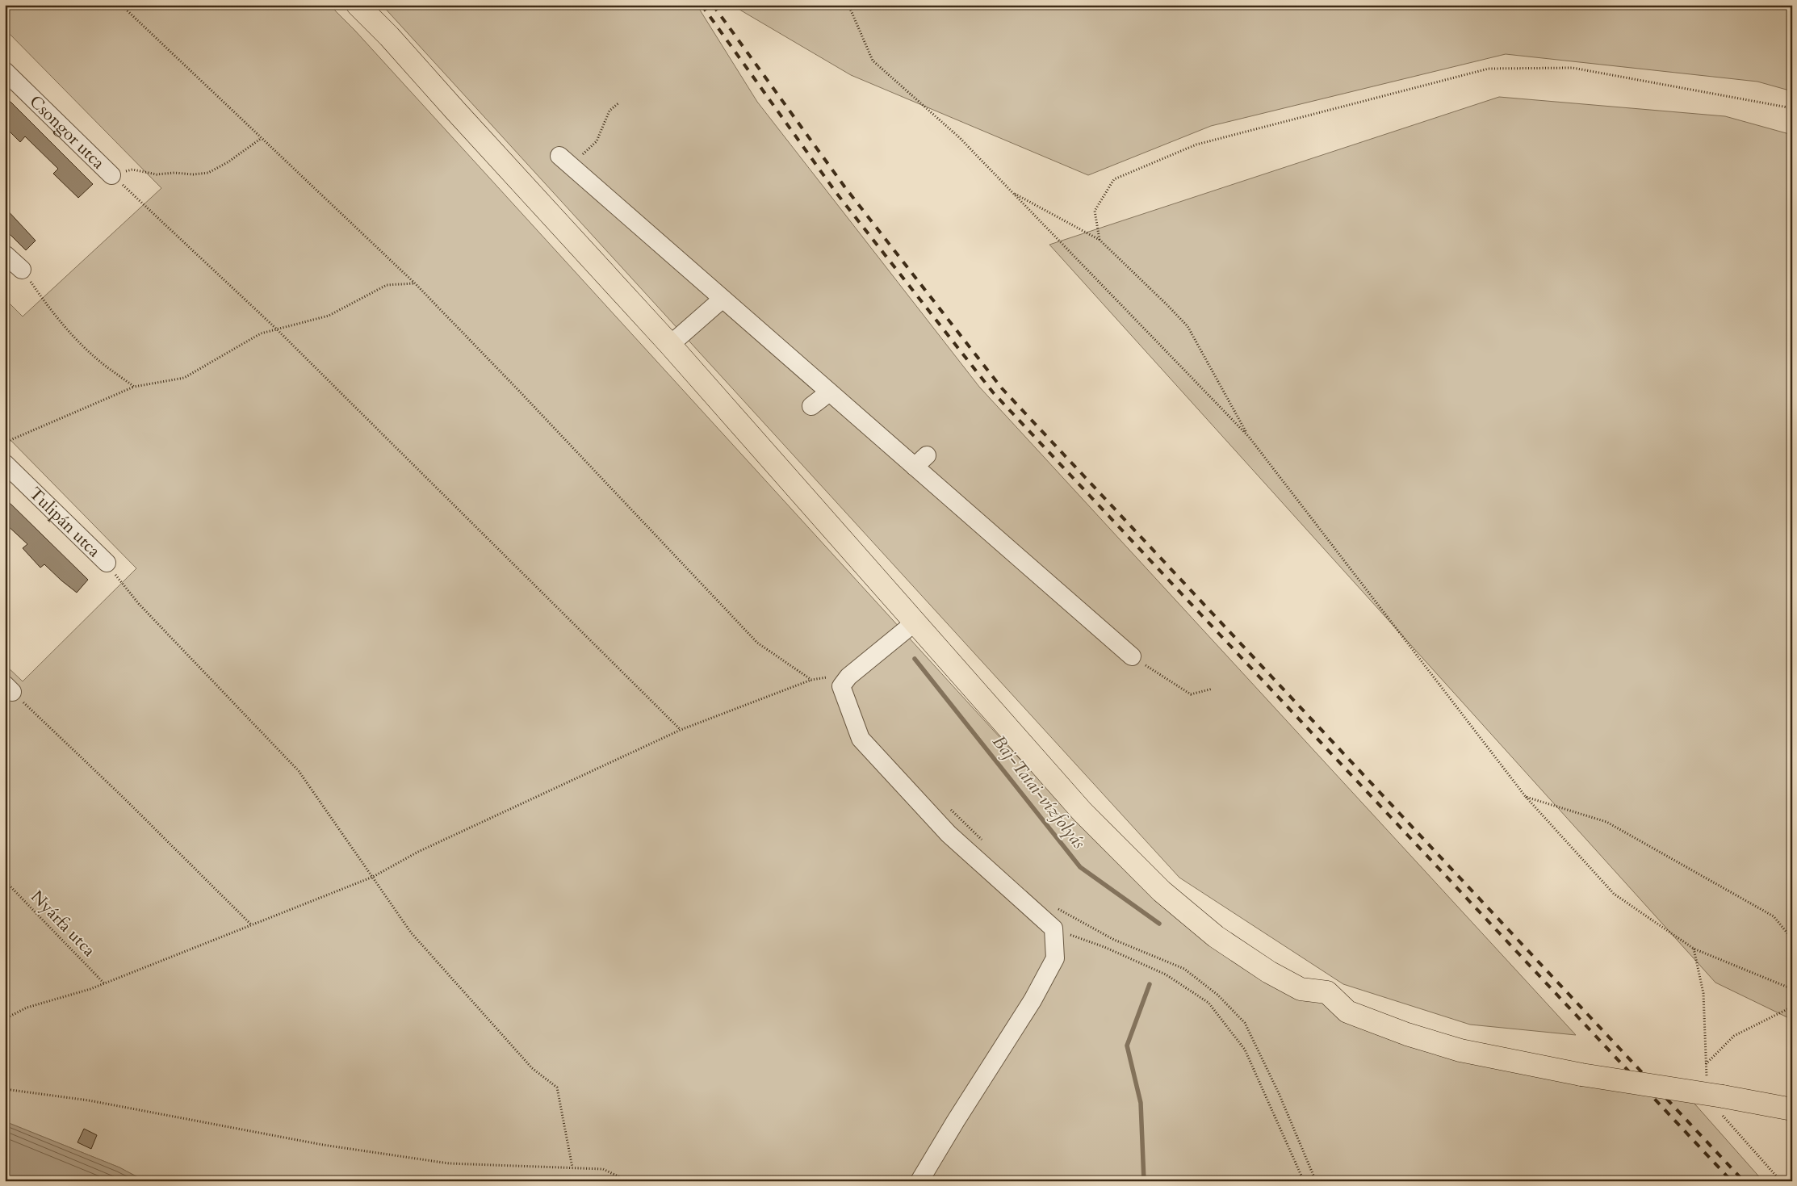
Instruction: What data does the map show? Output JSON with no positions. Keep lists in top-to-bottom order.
{
  "streets": {
    "street": ["Csongor utca", "Tulipán utca"],
    "path": ["Nyárfa utca"]
  },
  "water": ["Baj-Tatai-vízfolyás"]
}
